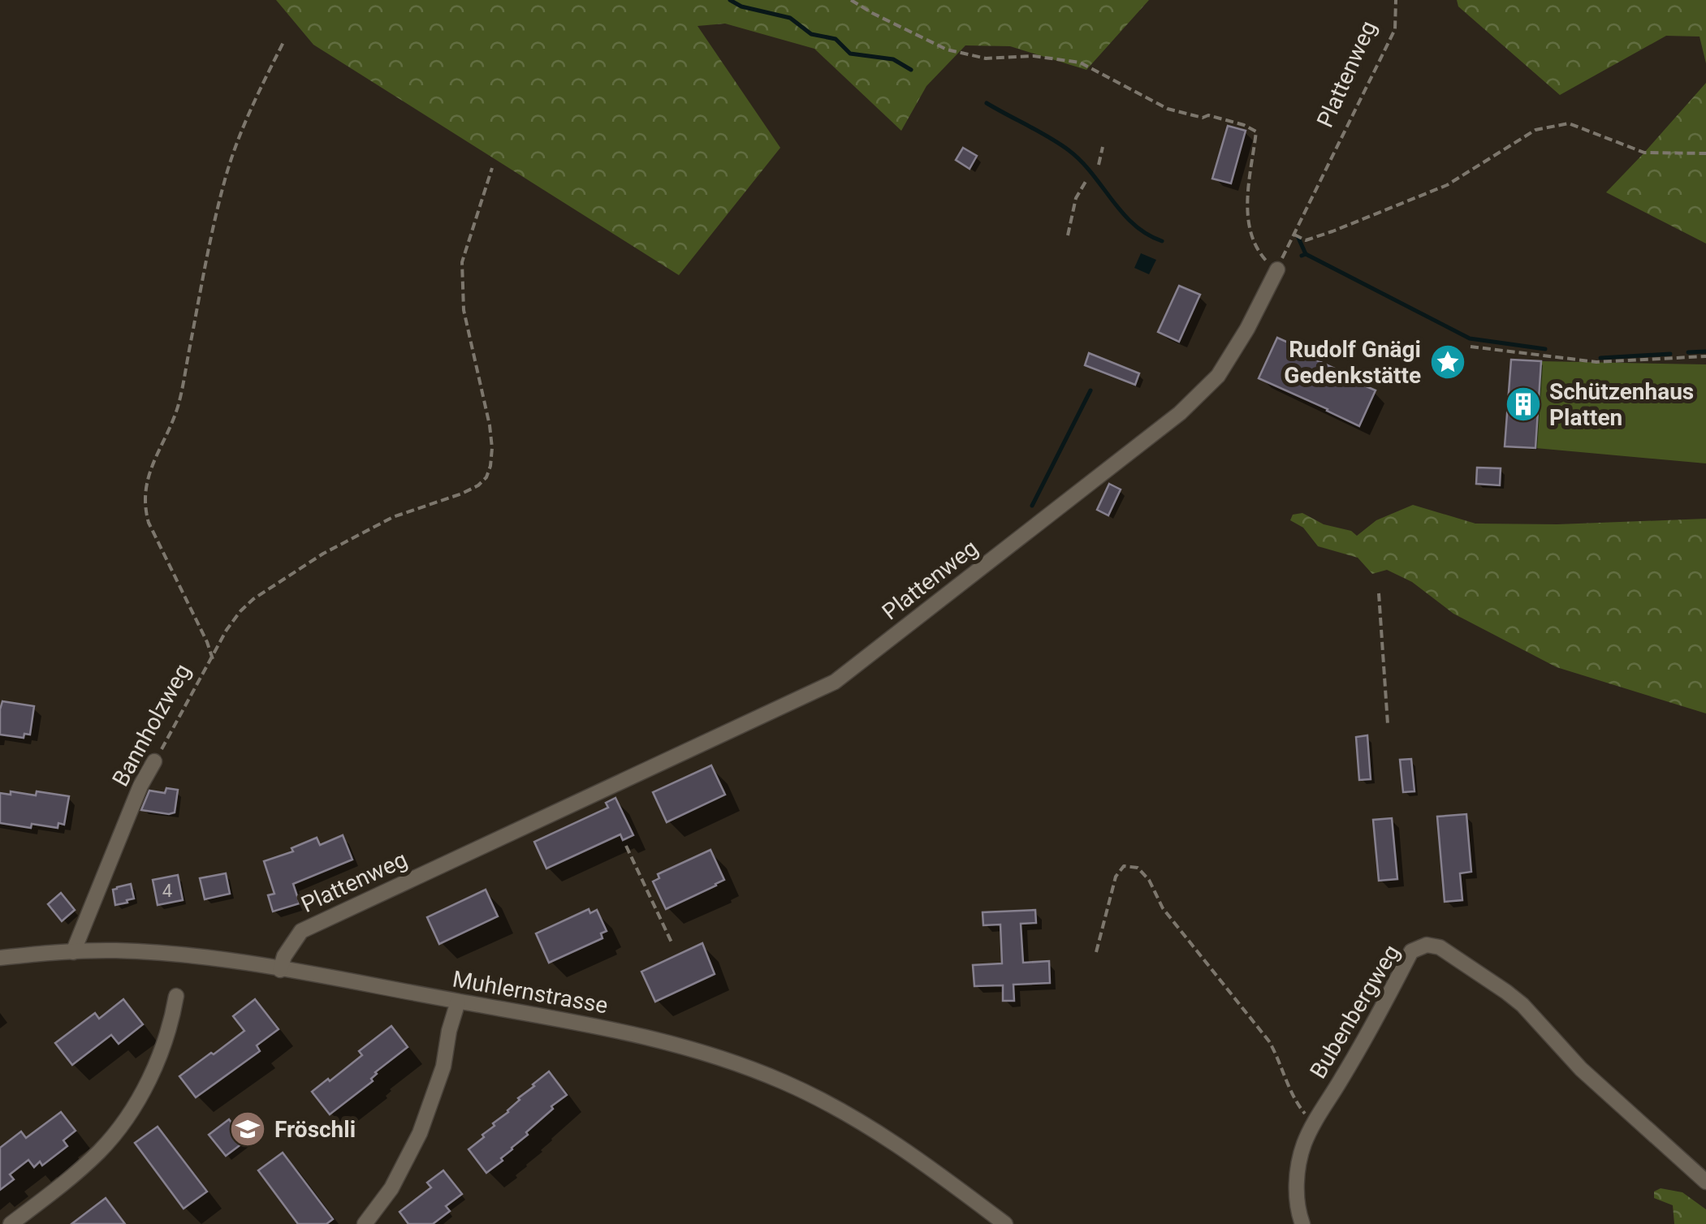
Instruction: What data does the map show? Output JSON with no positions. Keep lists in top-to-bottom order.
{
  "streets": {
    "street": [
      "Plattenweg",
      "Bannholzweg",
      "Muhlernstrasse",
      "Bubenbergweg"
    ]
  },
  "crossings": [
    ["Plattenweg", "Muhlernstrasse"],
    ["Bannholzweg", "Muhlernstrasse"]
  ],
  "places": {
    "place": ["Rudolf Gnägi Gedenkstätte"],
    "building": ["Schützenhaus Platten"],
    "school or university": ["Fröschli"]
  },
  "house_numbers": ["4"]
}
